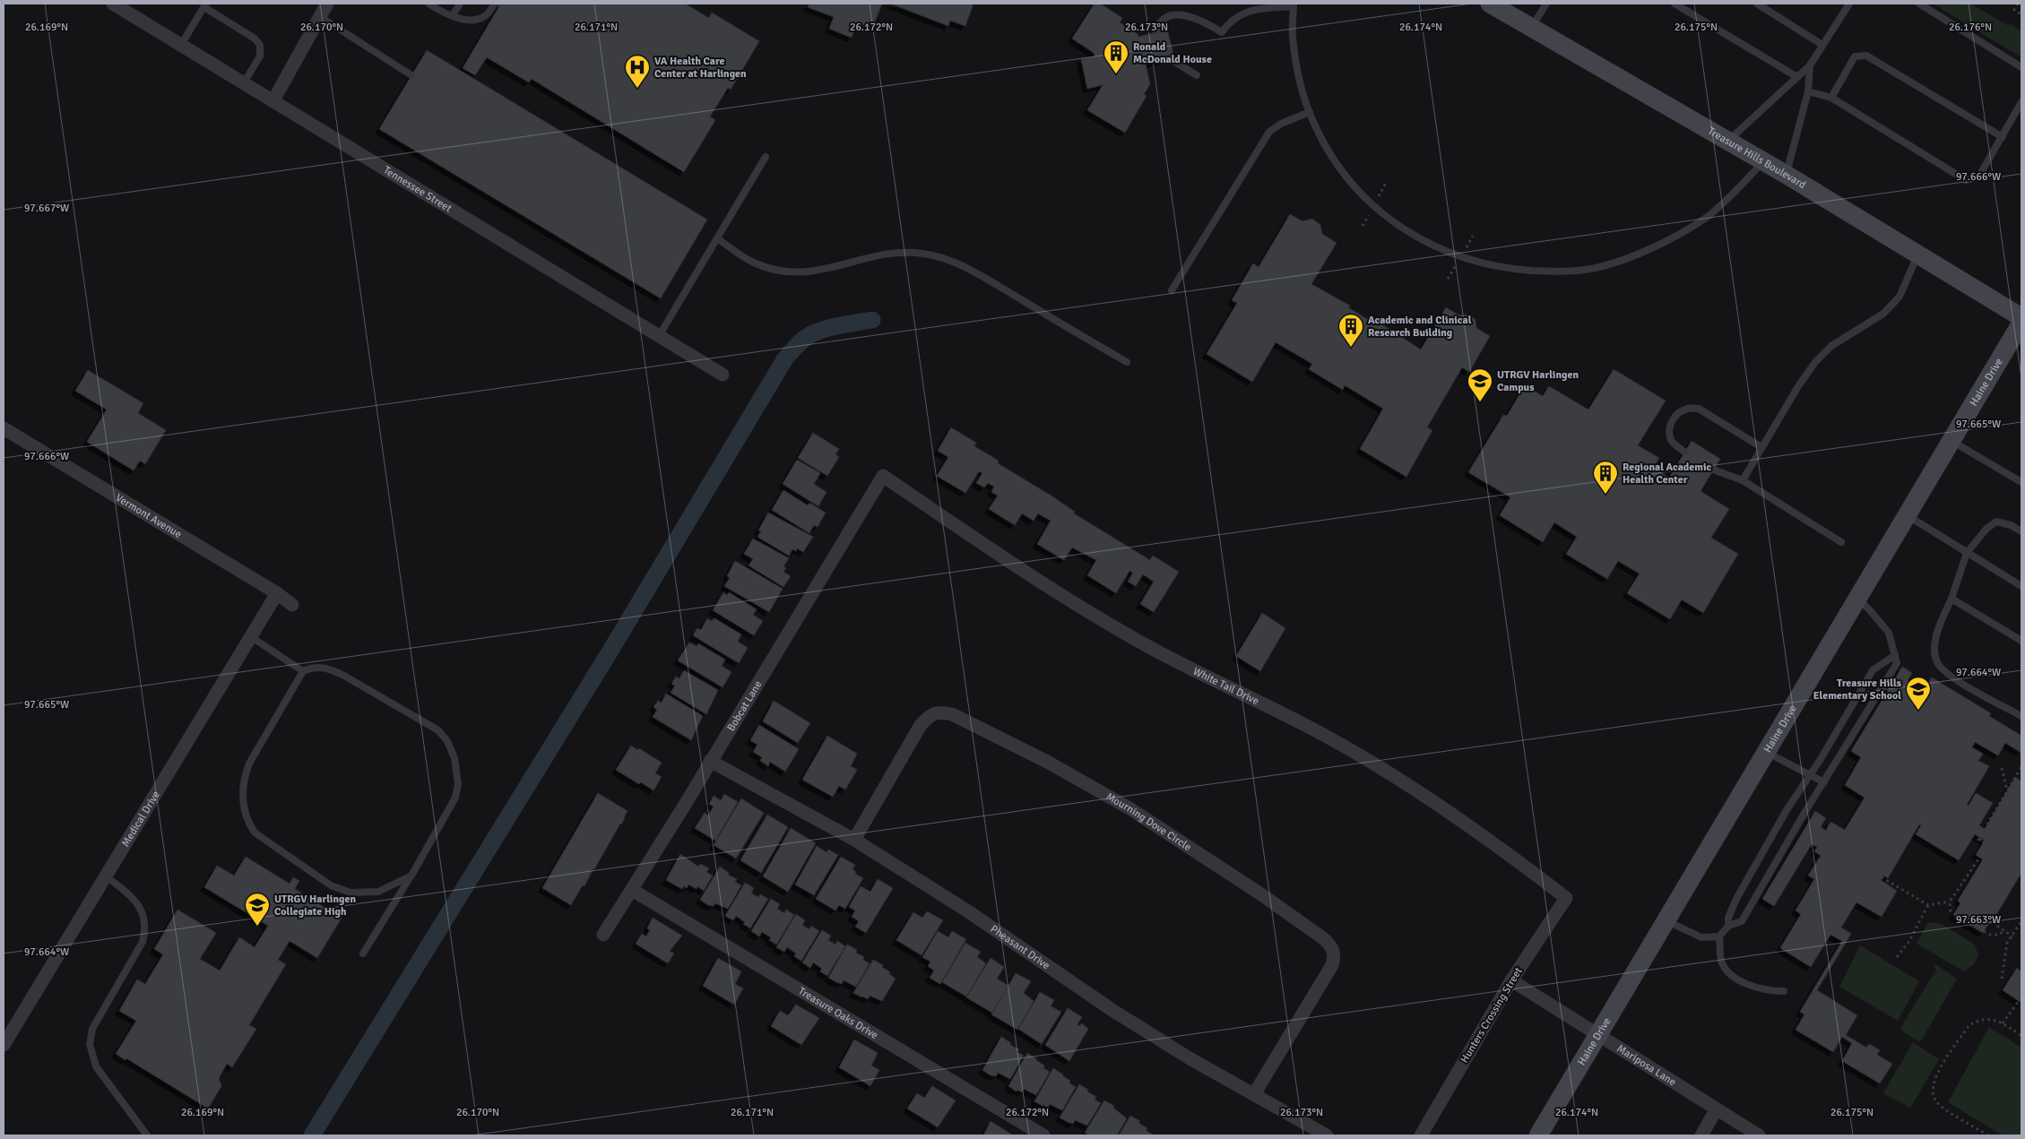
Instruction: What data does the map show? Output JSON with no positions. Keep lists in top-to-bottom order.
{
  "streets": {
    "street": [
      "Treasure Hills Boulevard",
      "Tennessee Street",
      "Haine Drive",
      "Vermont Avenue",
      "White Tail Drive",
      "Bobcat Lane",
      "Medical Drive",
      "Mourning Dove Circle",
      "Pheasant Drive",
      "Treasure Oaks Drive",
      "Hunters Crossing Street",
      "Mariposa Lane"
    ]
  },
  "crossings": [
    ["Haine Drive", "Mariposa Lane"],
    ["Vermont Avenue", "Medical Drive"],
    ["White Tail Drive", "Bobcat Lane"],
    ["White Tail Drive", "Hunters Crossing Street"],
    ["Bobcat Lane", "Pheasant Drive"],
    ["Bobcat Lane", "Treasure Oaks Drive"],
    ["Mourning Dove Circle", "Pheasant Drive"],
    ["Hunters Crossing Street", "Mariposa Lane"]
  ],
  "places": {
    "building": ["Ronald McDonald House", "Academic and Clinical Research Building", "Regional Academic Health Center"],
    "hospital": ["VA Health Care Center at Harlingen"],
    "school or university": ["UTRGV Harlingen Campus", "Treasure Hills Elementary School", "UTRGV Harlingen Collegiate High"]
  },
  "coordinates": [
    "26.169°N",
    "26.170°N",
    "26.171°N",
    "26.172°N",
    "26.173°N",
    "26.174°N",
    "26.175°N",
    "26.176°N",
    "97.666°W",
    "97.667°W",
    "97.665°W",
    "97.664°W",
    "97.663°W"
  ]
}
